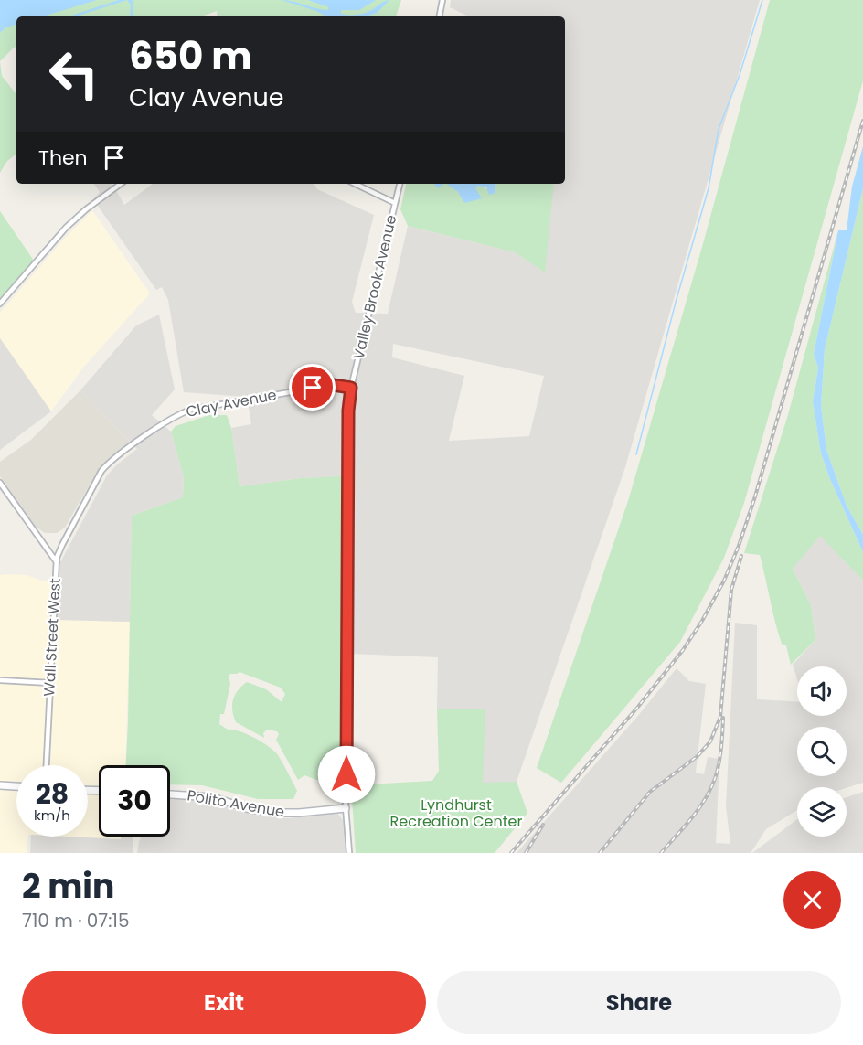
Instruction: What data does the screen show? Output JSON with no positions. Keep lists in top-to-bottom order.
{
  "streets": {
    "street": [
      "Valley Brook Avenue",
      "Clay Avenue",
      "Wall Street West",
      "Polito Avenue"
    ]
  },
  "crossings": [
    ["Valley Brook Avenue", "Clay Avenue"],
    ["Valley Brook Avenue", "Polito Avenue"],
    ["Clay Avenue", "Wall Street West"]
  ],
  "parks": ["Lyndhurst Recreation Center"],
  "page": {
    "turn": ["650 m", "Clay Avenue"],
    "then": "Then",
    "speed": "28 km/h",
    "limit": "30",
    "heading": ["2 min", "710 m · 07:15"],
    "buttons": ["Exit", "Share"]
  }
}
